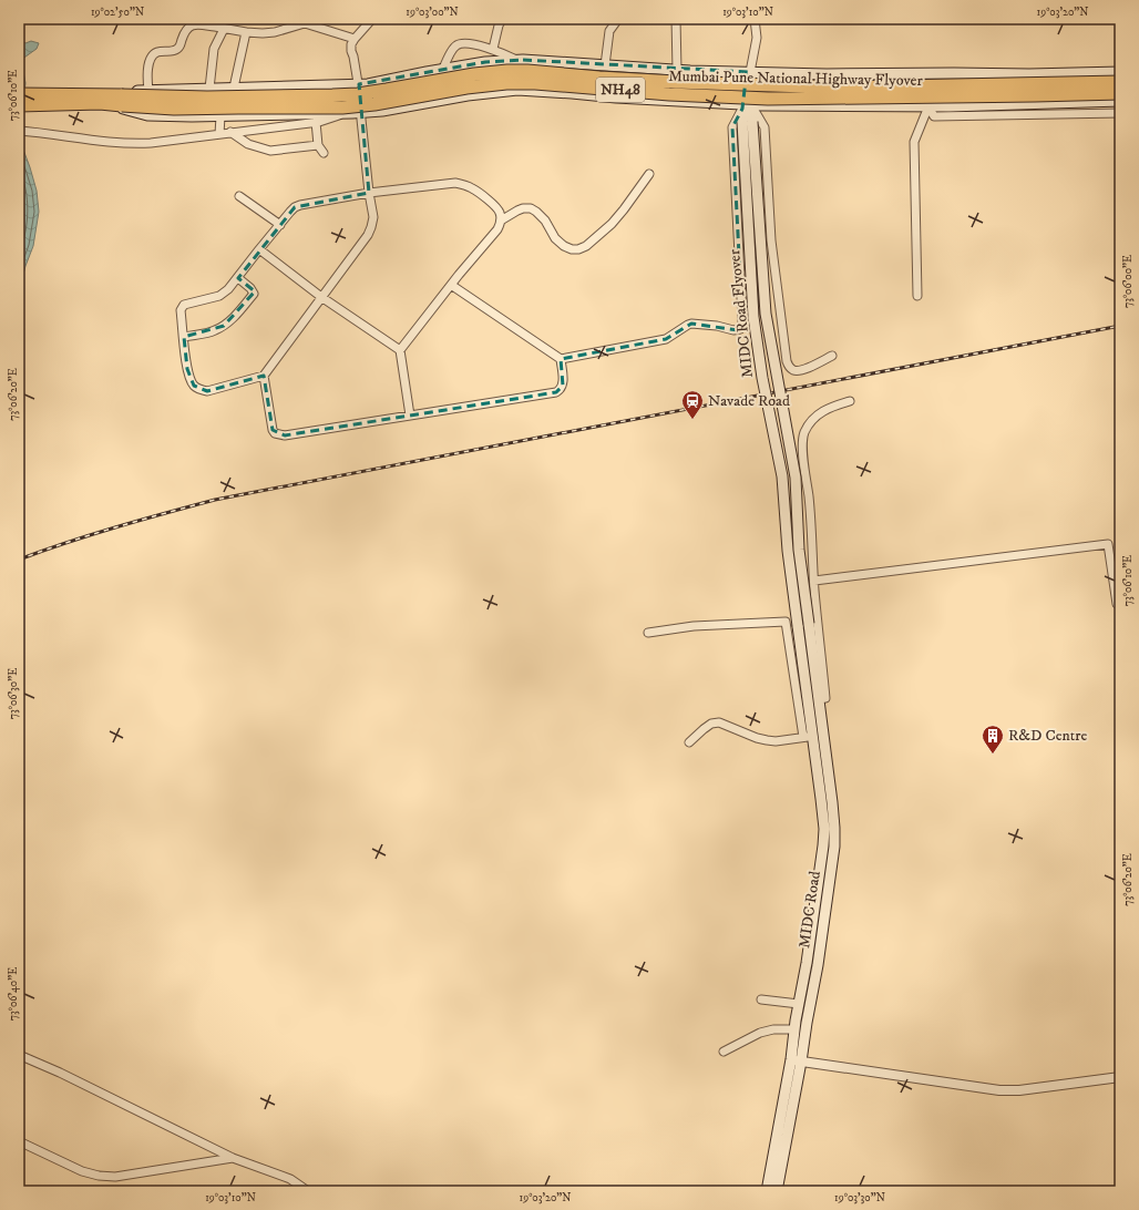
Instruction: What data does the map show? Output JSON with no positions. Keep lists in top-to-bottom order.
{
  "streets": {
    "highway": ["Mumbai Pune National Highway Flyover", "NH48"],
    "main road": ["MIDC Road Flyover", "MIDC Road"]
  },
  "crossings": [
    ["Mumbai Pune National Highway Flyover", "NH48"],
    ["MIDC Road Flyover", "MIDC Road"]
  ],
  "places": {
    "station": ["Navade Road"],
    "building": ["R&D Centre"]
  },
  "coordinates": [
    "19°02'50\"N",
    "19°03'00\"N",
    "19°03'10\"N",
    "19°03'20\"N",
    "73°06'10\"E",
    "73°06'00\"E",
    "73°06'20\"E",
    "73°06'30\"E",
    "73°06'40\"E",
    "19°03'30\"N"
  ]
}
